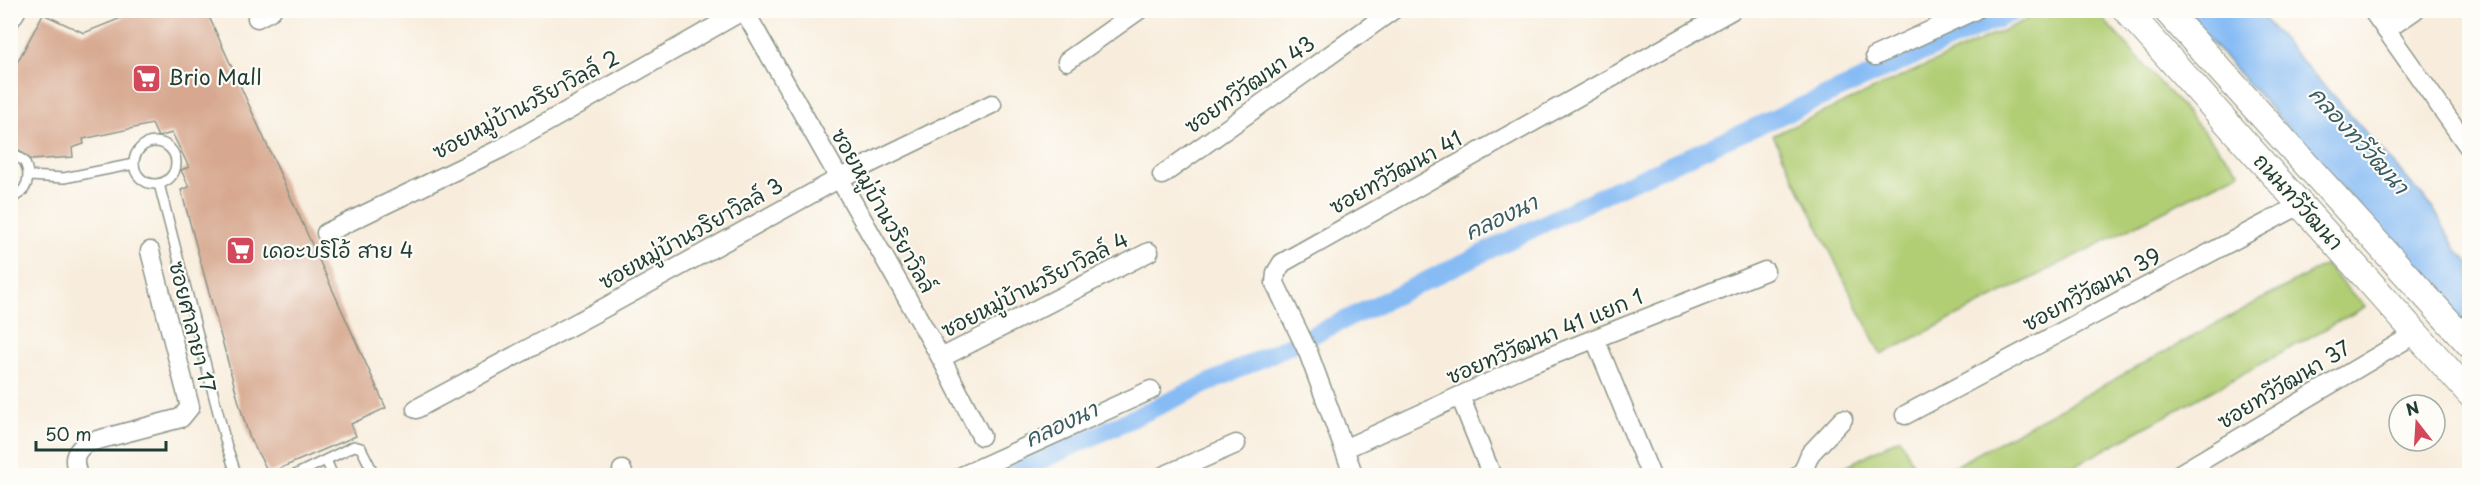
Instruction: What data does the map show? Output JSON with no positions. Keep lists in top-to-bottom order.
{
  "streets": {
    "main road": ["ถนนทวีวัฒนา"],
    "street": [
      "ซอยทวีวัฒนา 43",
      "ซอยหมู่บ้านวริยาวิลล์ 2",
      "ซอยทวีวัฒนา 41",
      "ซอยหมู่บ้านวริยาวิลล์",
      "ซอยหมู่บ้านวริยาวิลล์ 3",
      "ซอยหมู่บ้านวริยาวิลล์ 4",
      "ซอยทวีวัฒนา 39",
      "ซอยศาลายา 17",
      "ซอยทวีวัฒนา 41 แยก 1",
      "ซอยทวีวัฒนา 37"
    ]
  },
  "crossings": [
    ["ซอยหมู่บ้านวริยาวิลล์ 2", "ซอยหมู่บ้านวริยาวิลล์"],
    ["ซอยทวีวัฒนา 41", "ซอยทวีวัฒนา 41 แยก 1"],
    ["ถนนทวีวัฒนา", "ซอยทวีวัฒนา 39"],
    ["ถนนทวีวัฒนา", "ซอยทวีวัฒนา 37"],
    ["ซอยหมู่บ้านวริยาวิลล์", "ซอยหมู่บ้านวริยาวิลล์ 3"],
    ["ซอยหมู่บ้านวริยาวิลล์", "ซอยหมู่บ้านวริยาวิลล์ 4"]
  ],
  "water": ["คลองทวีวัฒนา", "คลองนา"],
  "places": {
    "supermarket": ["Brio Mall", "เดอะบริโอ้ สาย 4"]
  },
  "scale_bar": "50 m",
  "north": "top"
}
